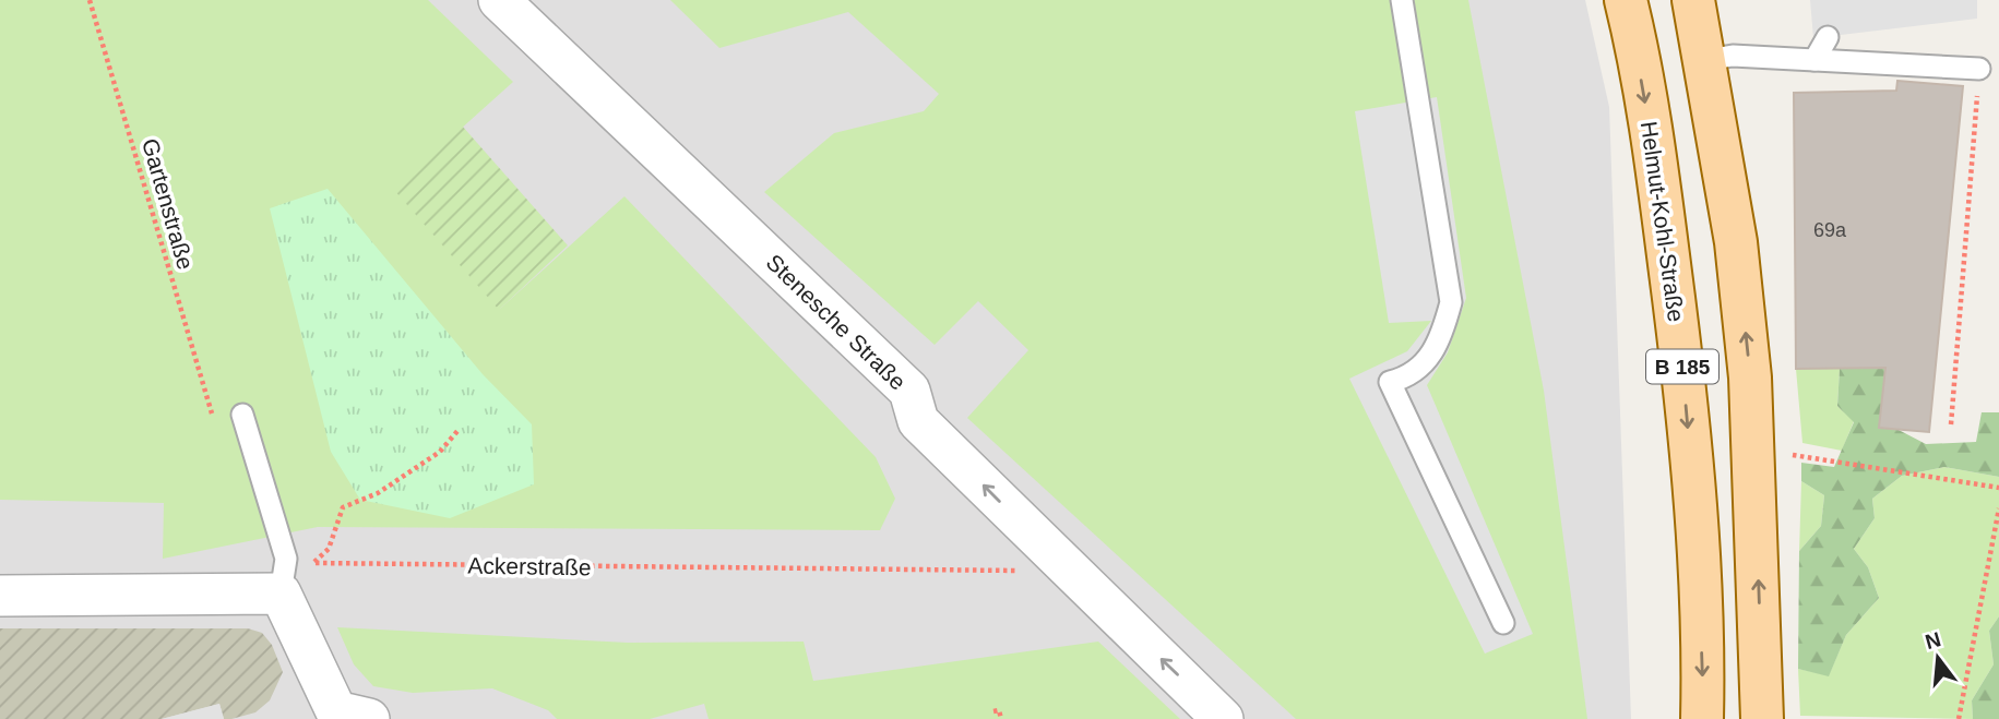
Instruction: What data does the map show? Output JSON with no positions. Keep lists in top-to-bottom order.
{
  "streets": {
    "main road": ["Helmut-Kohl-Straße", "B 185"],
    "street": ["Stenesche Straße"],
    "path": ["Gartenstraße", "Ackerstraße"]
  },
  "crossings": [
    ["Stenesche Straße", "Ackerstraße"]
  ],
  "one_way": ["Stenesche Straße"],
  "house_numbers": ["69a"],
  "north": "top"
}
